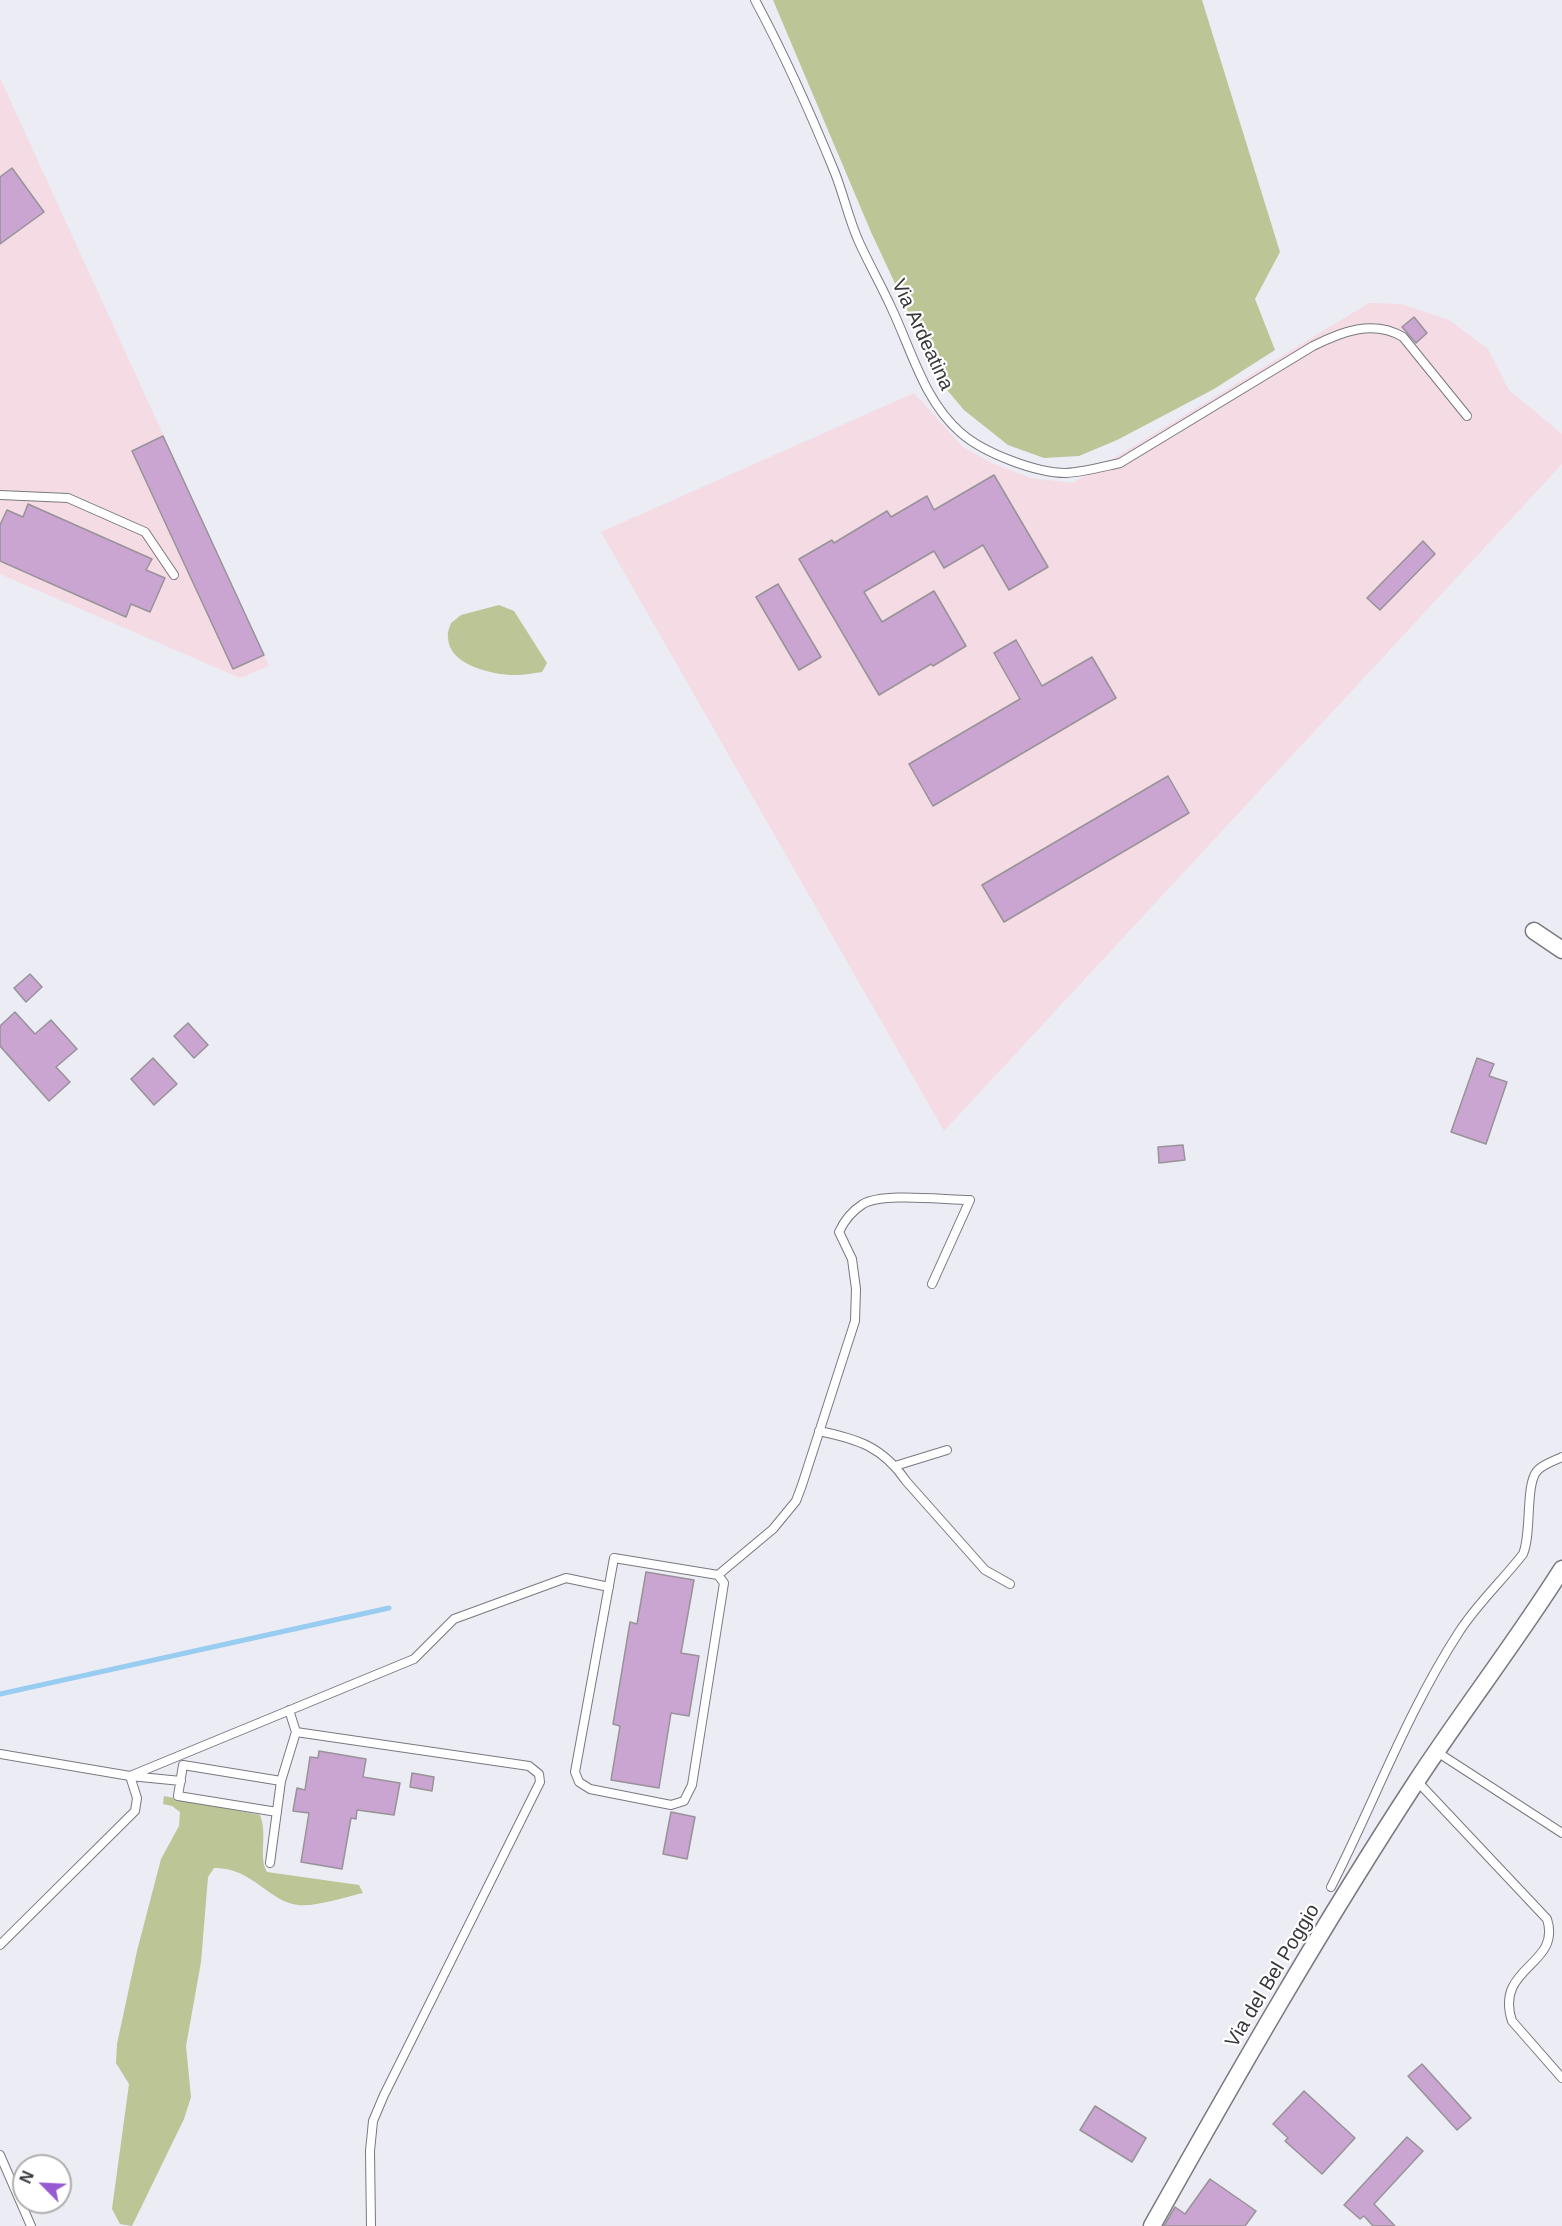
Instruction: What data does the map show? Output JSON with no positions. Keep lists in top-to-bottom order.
{
  "streets": {
    "street": ["Via del Bel Poggio"],
    "lane": ["Via Ardeatina"]
  },
  "north": "top left"
}
